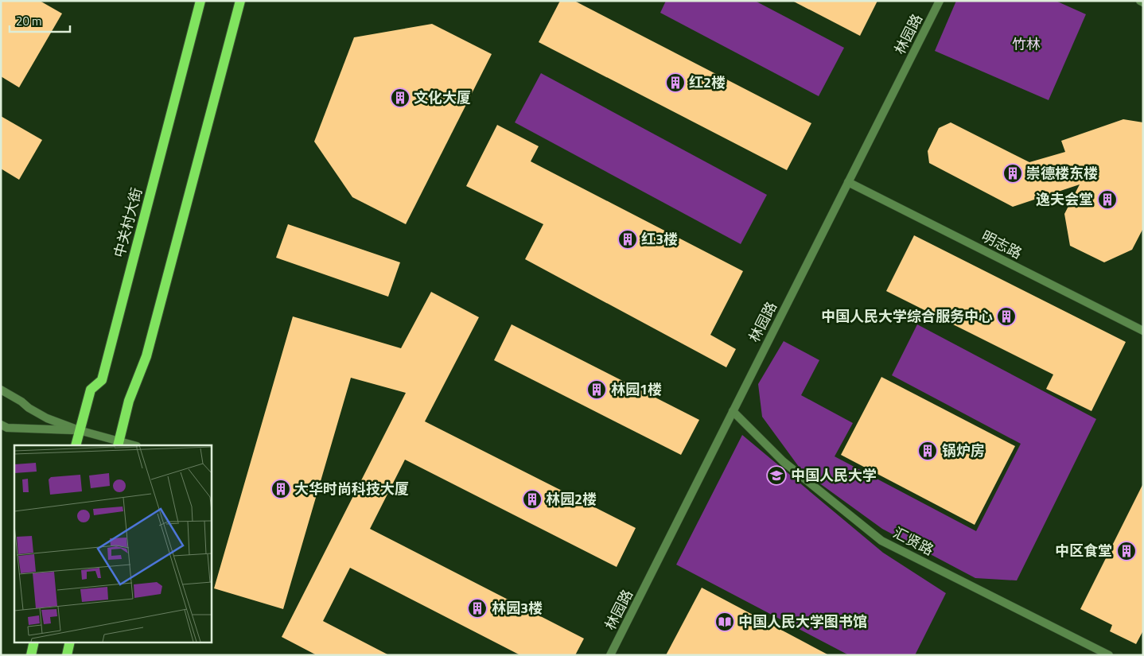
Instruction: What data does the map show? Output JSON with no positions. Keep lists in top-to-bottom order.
{
  "streets": {
    "main road": ["中关村大街"],
    "street": ["林园路", "明志路", "汇贤路"]
  },
  "crossings": [
    ["林园路", "明志路"],
    ["林园路", "汇贤路"]
  ],
  "parks": ["竹林"],
  "places": {
    "building": [
      "红2楼",
      "文化大厦",
      "崇德楼东楼",
      "逸夫会堂",
      "红3楼",
      "中国人民大学综合服务中心",
      "林园1楼",
      "锅炉房",
      "大华时尚科技大厦",
      "林园2楼",
      "中区食堂",
      "林园3楼"
    ],
    "school or university": ["中国人民大学"],
    "library": ["中国人民大学图书馆"]
  },
  "scale_bar": "20 m"
}
